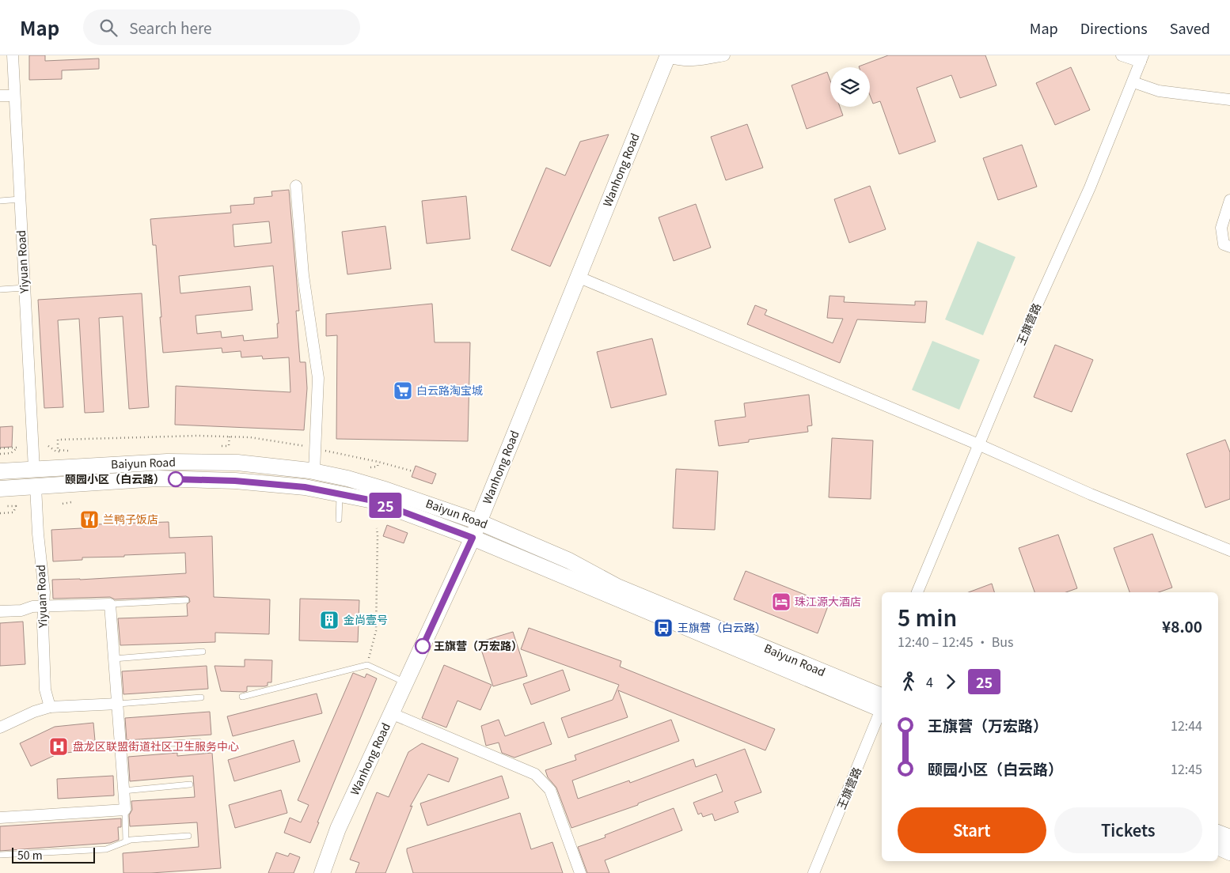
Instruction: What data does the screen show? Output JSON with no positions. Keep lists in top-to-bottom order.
{
  "streets": {
    "main road": ["Wanhong Road", "Baiyun Road"],
    "street": ["Yiyuan Road", "王旗营路"]
  },
  "crossings": [
    ["Wanhong Road", "Baiyun Road"],
    ["Yiyuan Road", "Baiyun Road"]
  ],
  "places": {
    "supermarket": ["白云路淘宝城"],
    "other": ["颐园小区（白云路）", "王旗营（万宏路）"],
    "restaurant": ["兰鸭子饭店"],
    "hotel": ["珠江源大酒店"],
    "building": ["金尚壹号"],
    "bus stop": ["王旗营（白云路）"],
    "hospital": ["盘龙区联盟街道社区卫生服务中心"]
  },
  "lines": ["bus line 25"],
  "scale_bar": "50 m",
  "page": {
    "header": "Map",
    "search": "Search here",
    "nav": ["Map", "Directions", "Saved"],
    "on_map": "25",
    "heading": ["5 min", "12:40 – 12:45 · Bus", "¥8.00"],
    "legs": ["4", "25"],
    "list": [
      {
        "name": "王旗营（万宏路）",
        "value": "12:44"
      },
      {
        "name": "颐园小区（白云路）",
        "value": "12:45"
      }
    ],
    "buttons": ["Start", "Tickets"],
    "scale": "50 m"
  }
}
